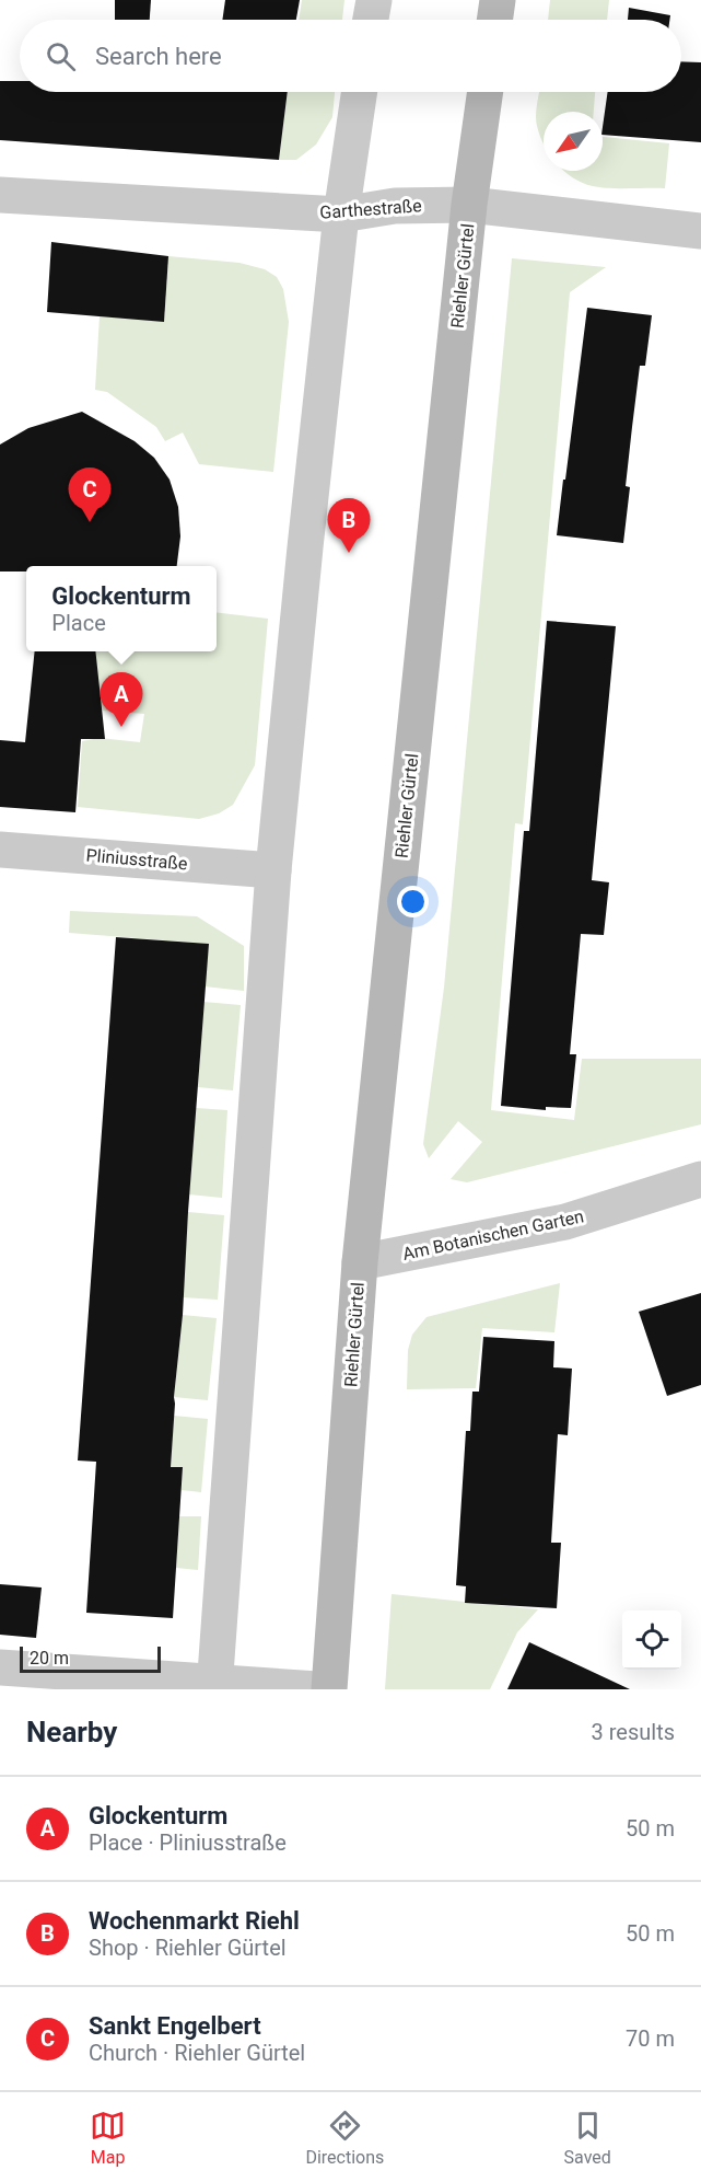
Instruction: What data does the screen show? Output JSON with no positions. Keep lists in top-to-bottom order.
{
  "streets": {
    "street": [
      "Garthestraße",
      "Riehler Gürtel",
      "Pliniusstraße",
      "Am Botanischen Garten"
    ]
  },
  "crossings": [
    ["Garthestraße", "Riehler Gürtel"],
    ["Riehler Gürtel", "Am Botanischen Garten"]
  ],
  "scale_bar": "20 m",
  "north": "bottom left",
  "page": {
    "search": "Search here",
    "pins": ["C", "B", "A"],
    "popup": ["Glockenturm", "Place"],
    "scale": "20 m",
    "heading": ["Nearby", "3 results"],
    "list": [
      {
        "mark": "A",
        "name": "Glockenturm",
        "note": "Place · Pliniusstraße",
        "value": "50 m"
      },
      {
        "mark": "B",
        "name": "Wochenmarkt Riehl",
        "note": "Shop · Riehler Gürtel",
        "value": "50 m"
      },
      {
        "mark": "C",
        "name": "Sankt Engelbert",
        "note": "Church · Riehler Gürtel",
        "value": "70 m"
      }
    ],
    "nav": ["Map", "Directions", "Saved"]
  }
}
